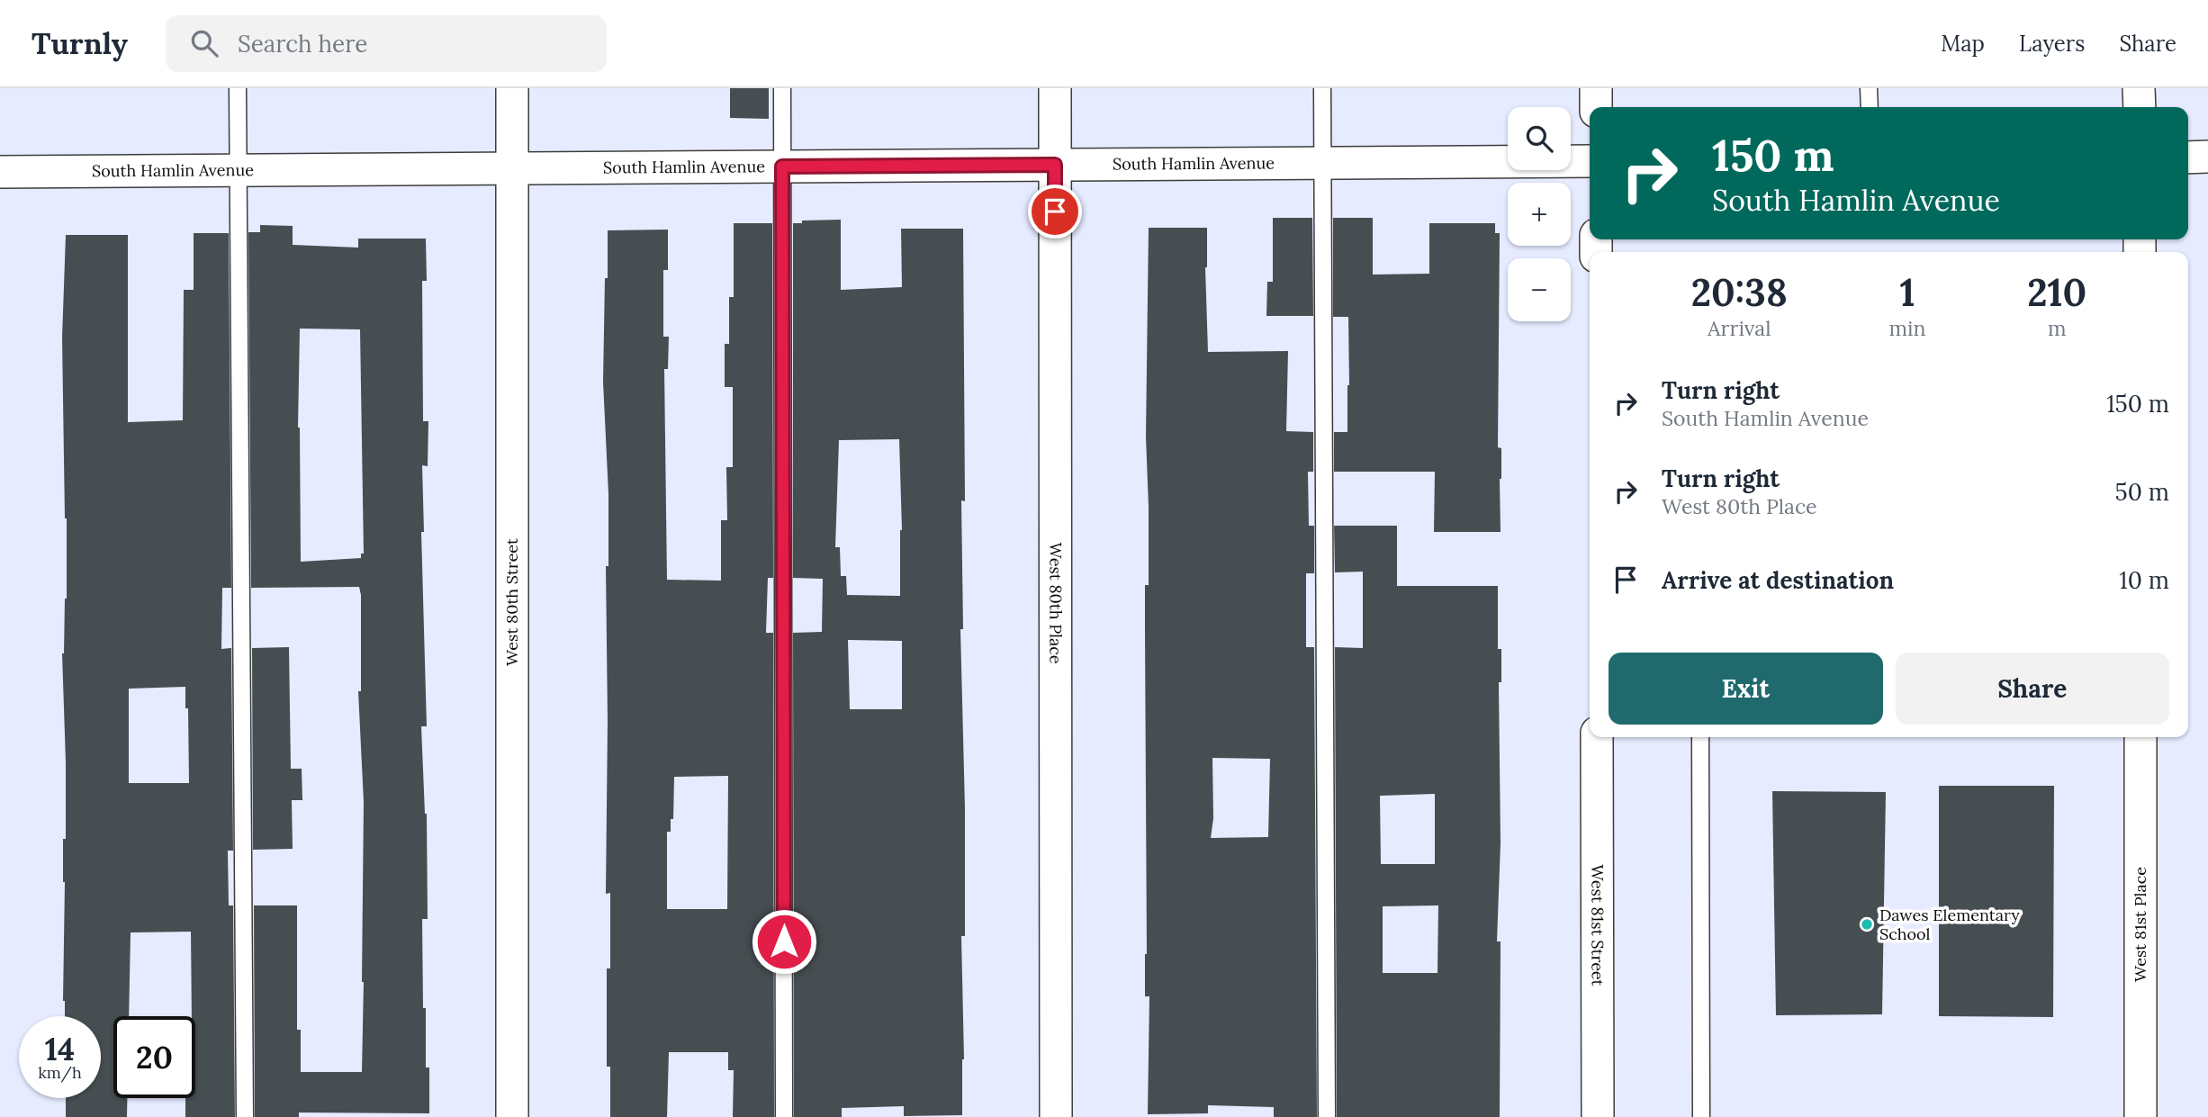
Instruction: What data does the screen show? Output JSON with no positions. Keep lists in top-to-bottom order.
{
  "streets": {
    "street": [
      "South Hamlin Avenue",
      "West 80th Street",
      "West 80th Place",
      "West 81st Street",
      "West 81st Place"
    ]
  },
  "crossings": [
    ["South Hamlin Avenue", "West 80th Street"],
    ["South Hamlin Avenue", "West 80th Place"]
  ],
  "places": ["Dawes Elementary School"],
  "page": {
    "header": "Turnly",
    "search": "Search here",
    "nav": ["Map", "Layers", "Share"],
    "map_buttons": ["+", "−"],
    "turn": ["150 m", "South Hamlin Avenue"],
    "eta": [
      "20:38",
      "Arrival",
      "1",
      "min",
      "210",
      "m"
    ],
    "list": [
      {
        "name": "Turn right",
        "note": "South Hamlin Avenue",
        "value": "150 m"
      },
      {
        "name": "Turn right",
        "note": "West 80th Place",
        "value": "50 m"
      },
      {
        "name": "Arrive at destination",
        "value": "10 m"
      }
    ],
    "buttons": ["Exit", "Share"],
    "speed": "14 km/h",
    "limit": "20"
  }
}
